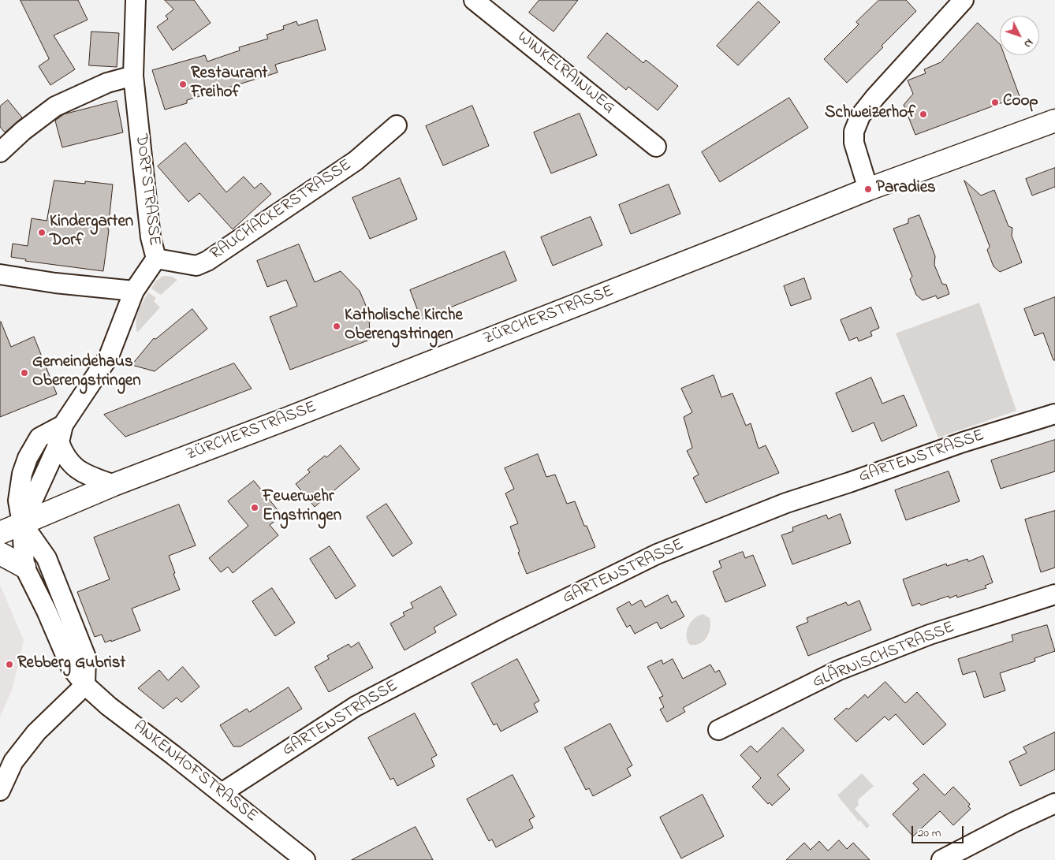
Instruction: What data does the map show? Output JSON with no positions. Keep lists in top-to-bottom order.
{
  "streets": {
    "main road": ["ZÜRCHERSTRASSE"],
    "street": [
      "WINKELRAINWEG",
      "DORFSTRASSE",
      "RAUCHACKERSTRASSE",
      "GARTENSTRASSE",
      "GLÄRNISCHSTRASSE",
      "ANKENHOFSTRASSE"
    ]
  },
  "crossings": [
    ["DORFSTRASSE", "RAUCHACKERSTRASSE"],
    ["DORFSTRASSE", "ZÜRCHERSTRASSE"],
    ["GARTENSTRASSE", "ANKENHOFSTRASSE"]
  ],
  "places": [
    "Restaurant Freihof",
    "Coop",
    "Schweizerhof",
    "Paradies",
    "Kindergarten Dorf",
    "Katholische Kirche Oberengstringen",
    "Gemeindehaus Oberengstringen",
    "Feuerwehr Engstringen",
    "Rebberg Gubrist"
  ],
  "scale_bar": "20 m",
  "north": "bottom right"
}
